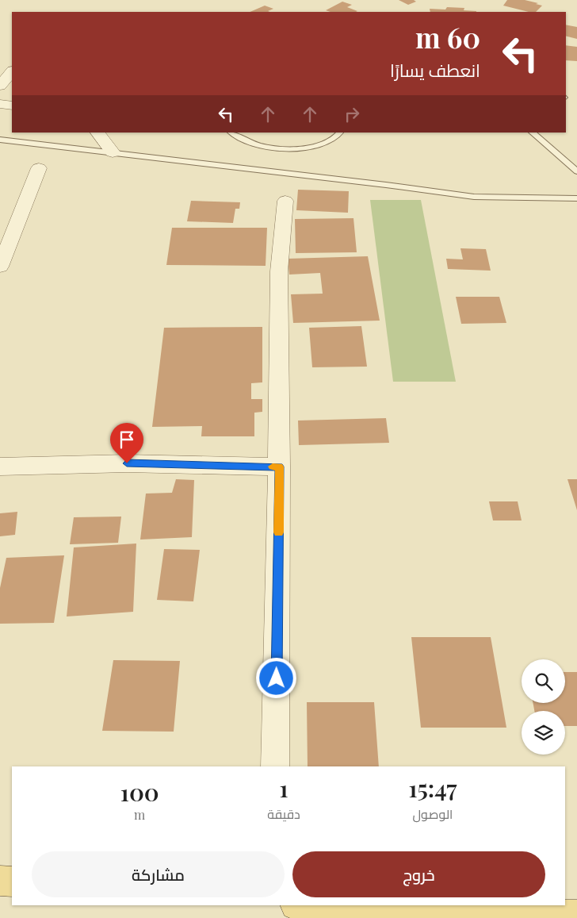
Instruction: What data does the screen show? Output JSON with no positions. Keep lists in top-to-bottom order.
{
  "page": {
    "turn": ["60 m", "انعطف يسارًا"],
    "eta": [
      "15:47",
      "الوصول",
      "1",
      "دقيقة",
      "100",
      "m"
    ],
    "buttons": ["خروج", "مشاركة"]
  }
}
